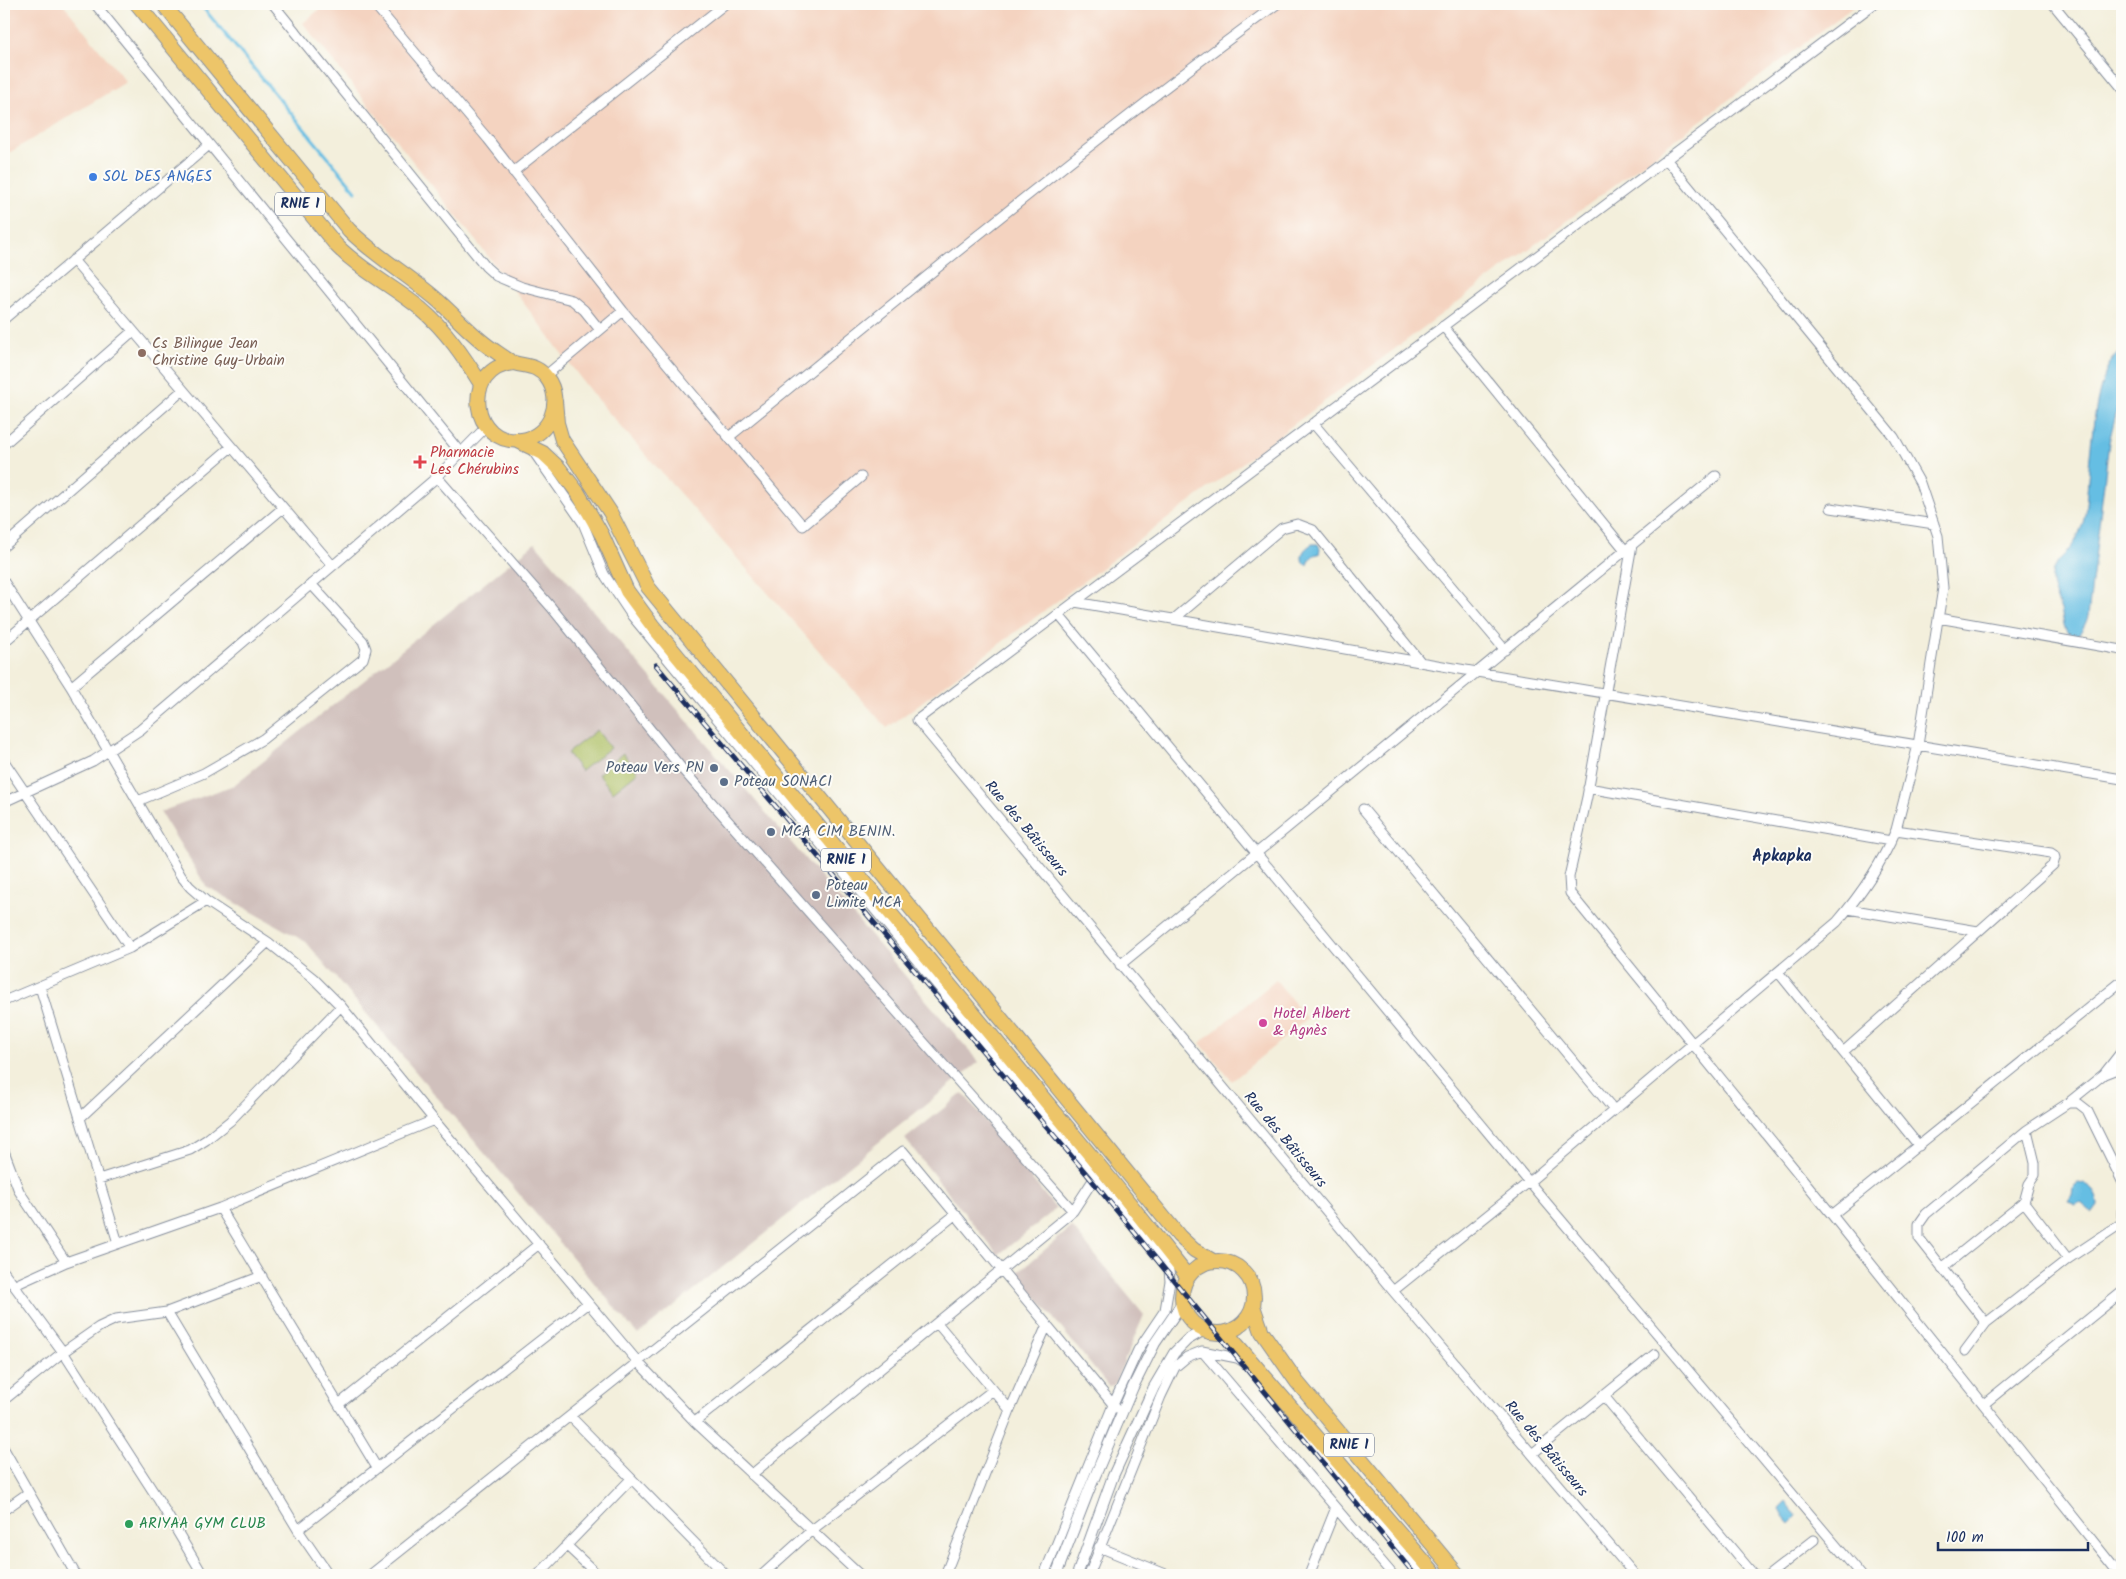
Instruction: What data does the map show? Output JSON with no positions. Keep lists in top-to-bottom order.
{
  "streets": {
    "highway": ["RNIE 1"],
    "street": ["Rue des Bâtisseurs"]
  },
  "districts": ["Apkapka"],
  "places": {
    "other": [
      "SOL DES ANGES",
      "Cs Bilingue Jean Christine Guy-Urbain",
      "Poteau Vers PN",
      "Poteau SONACI",
      "MCA CIM BENIN.",
      "Poteau Limite MCA",
      "Hotel Albert & Agnès",
      "ARIYAA GYM CLUB"
    ],
    "health": ["Pharmacie Les Chérubins"]
  },
  "scale_bar": "100 m"
}
